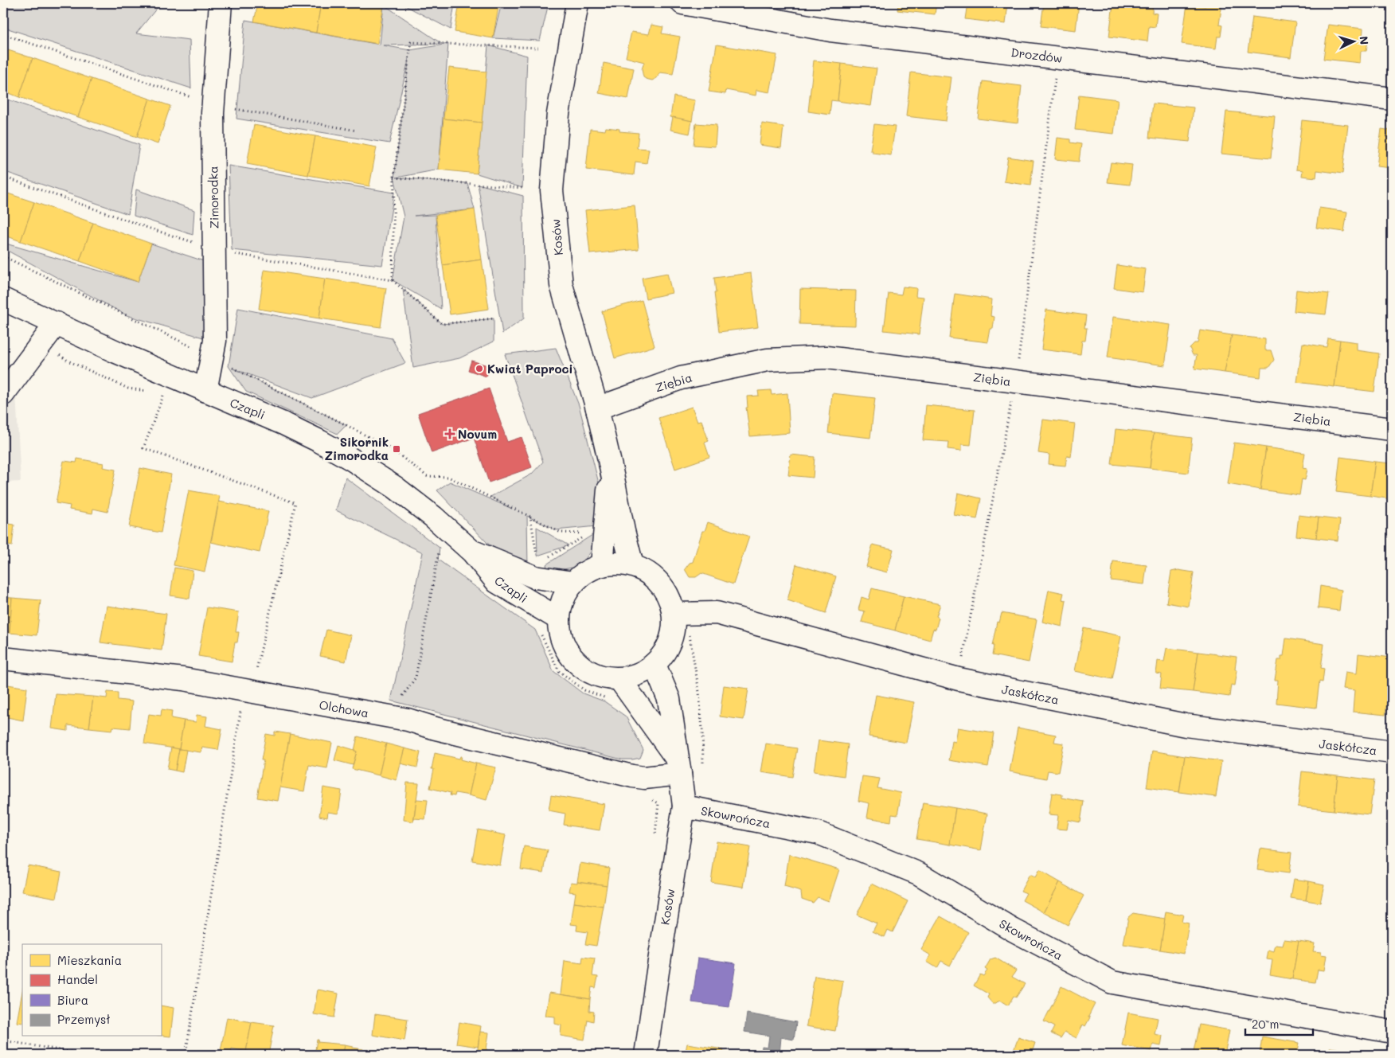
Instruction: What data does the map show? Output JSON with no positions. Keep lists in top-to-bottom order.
{
  "streets": {
    "street": [
      "Drozdów",
      "Zimorodka",
      "Kosów",
      "Ziębia",
      "Czapli",
      "Jaskółcza",
      "Olchowa",
      "Skowrończa"
    ]
  },
  "crossings": [
    ["Zimorodka", "Czapli"],
    ["Kosów", "Ziębia"],
    ["Kosów", "Czapli"],
    ["Kosów", "Jaskółcza"],
    ["Kosów", "Olchowa"],
    ["Kosów", "Skowrończa"],
    ["Czapli", "Jaskółcza"]
  ],
  "places": {
    "other": ["Kwiat Paproci"],
    "health": ["Novum"],
    "transit": ["Sikornik Zimorodka"]
  },
  "legend": [
    "Mieszkania",
    "Handel",
    "Biura",
    "Przemysł"
  ],
  "scale_bar": "20 m",
  "north": "right"
}
